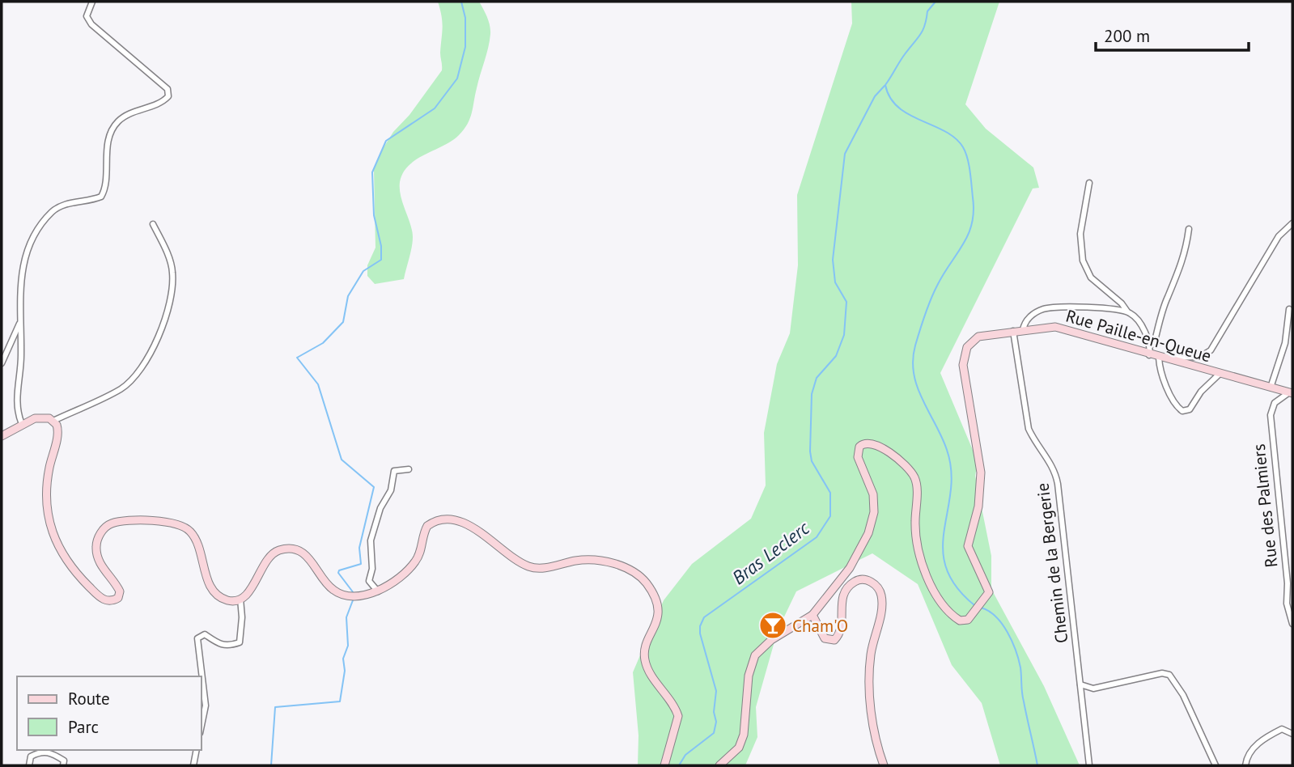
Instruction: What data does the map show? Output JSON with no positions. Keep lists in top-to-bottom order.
{
  "streets": {
    "main road": ["Rue Paille-en-Queue"],
    "street": ["Rue des Palmiers", "Chemin de la Bergerie"]
  },
  "crossings": [
    ["Rue Paille-en-Queue", "Rue des Palmiers"],
    ["Rue Paille-en-Queue", "Chemin de la Bergerie"]
  ],
  "water": ["Bras Leclerc"],
  "places": {
    "bar": ["Cham'O"]
  },
  "legend": ["Route", "Parc"],
  "scale_bar": "200 m"
}
